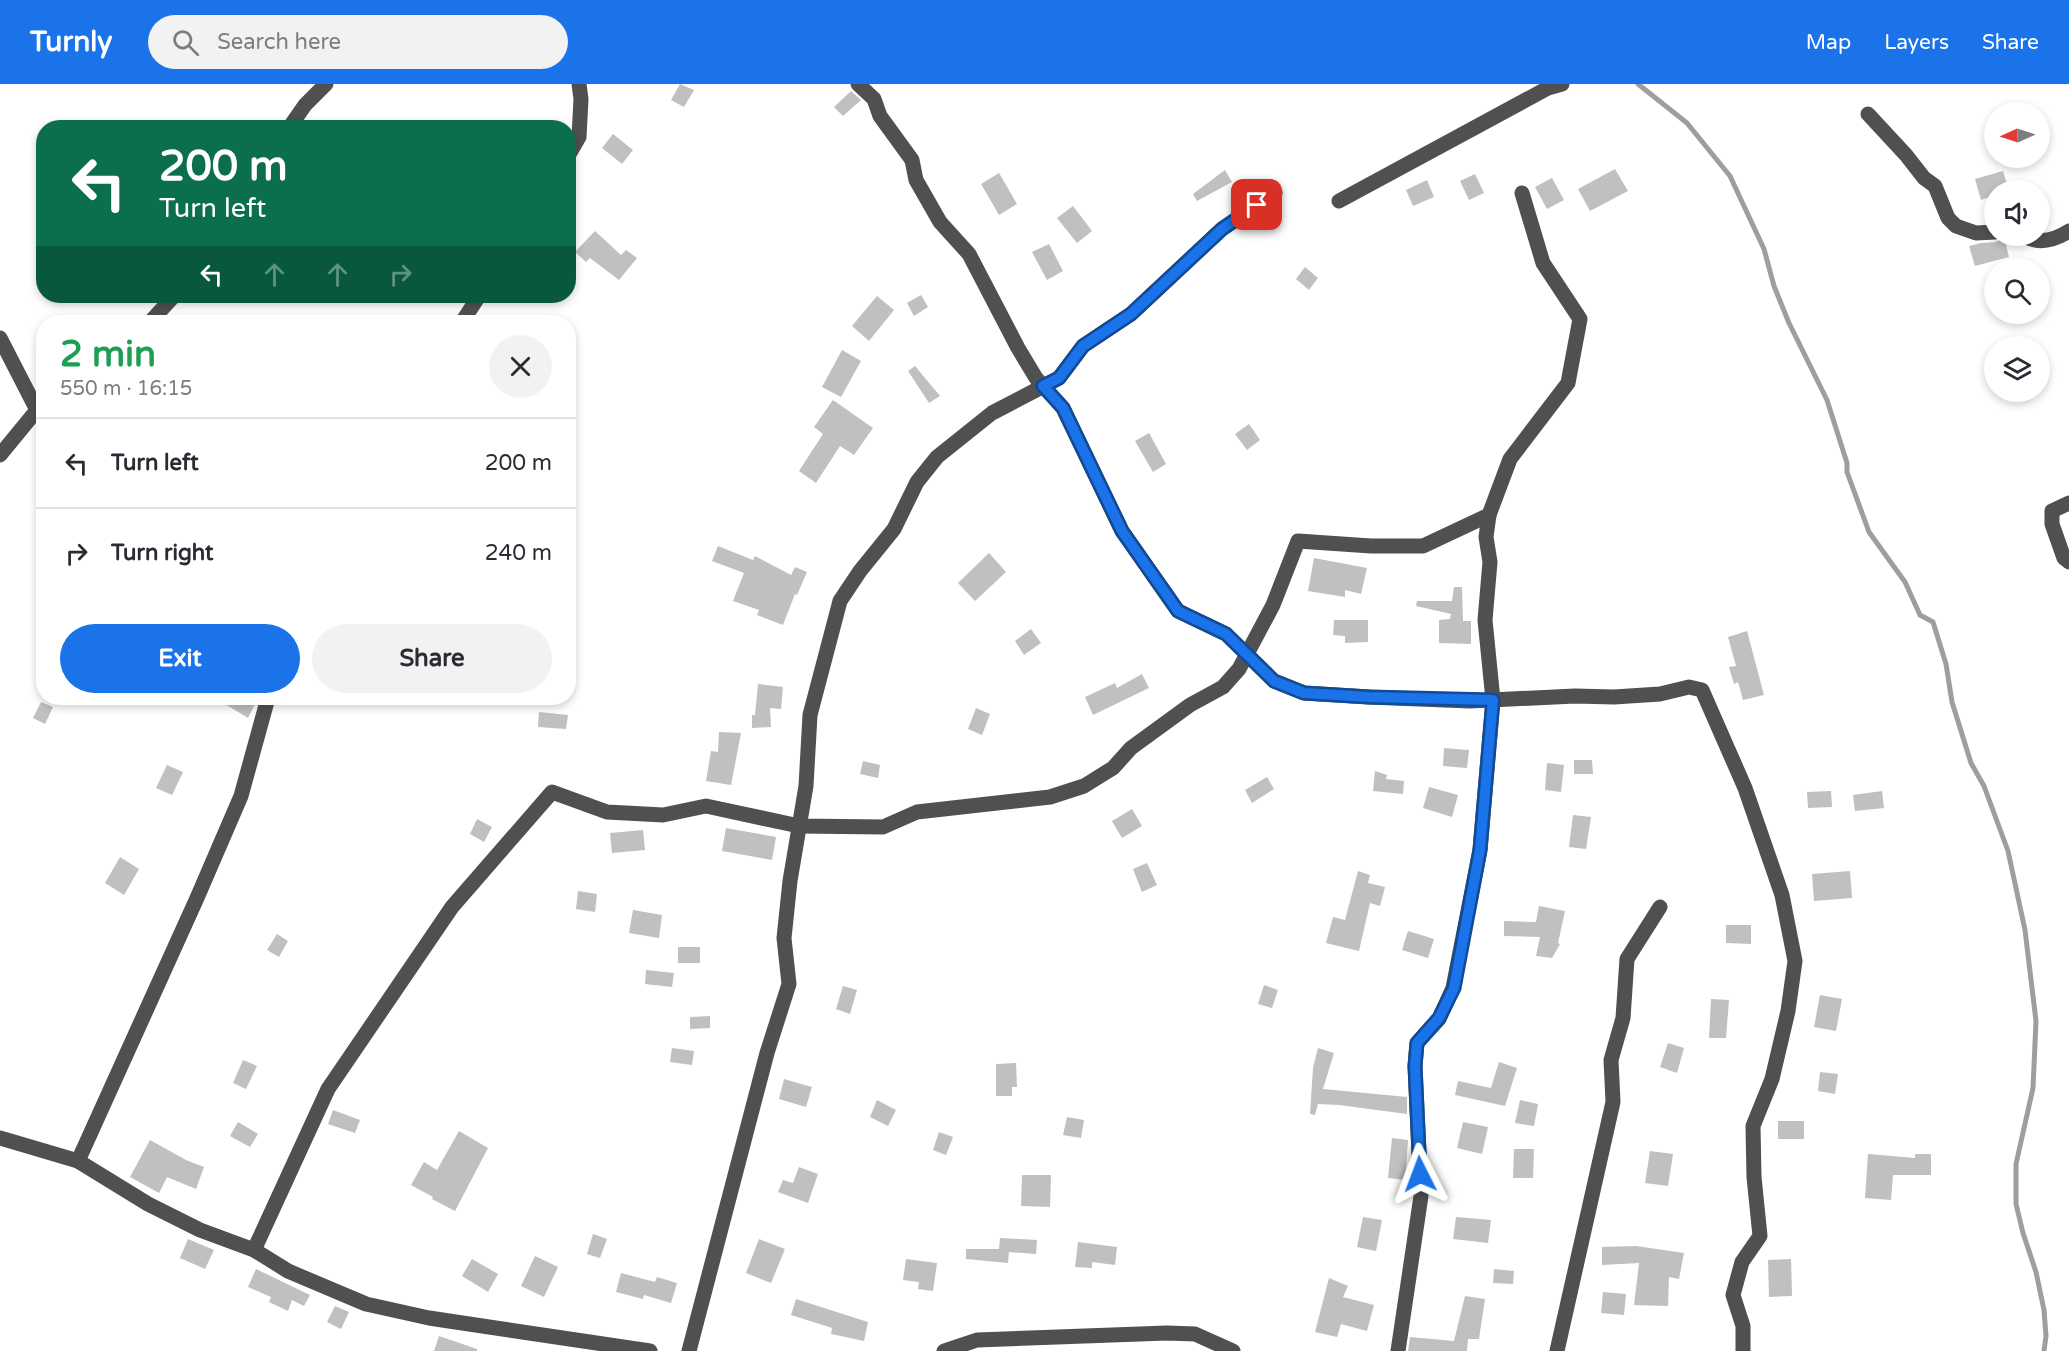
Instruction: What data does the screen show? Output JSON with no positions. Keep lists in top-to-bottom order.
{
  "north": "left",
  "page": {
    "header": "Turnly",
    "search": "Search here",
    "nav": ["Map", "Layers", "Share"],
    "turn": ["200 m", "Turn left"],
    "heading": ["2 min", "550 m · 16:15"],
    "list": [
      {
        "name": "Turn left",
        "value": "200 m"
      },
      {
        "name": "Turn right",
        "value": "240 m"
      }
    ],
    "buttons": ["Exit", "Share"]
  }
}
